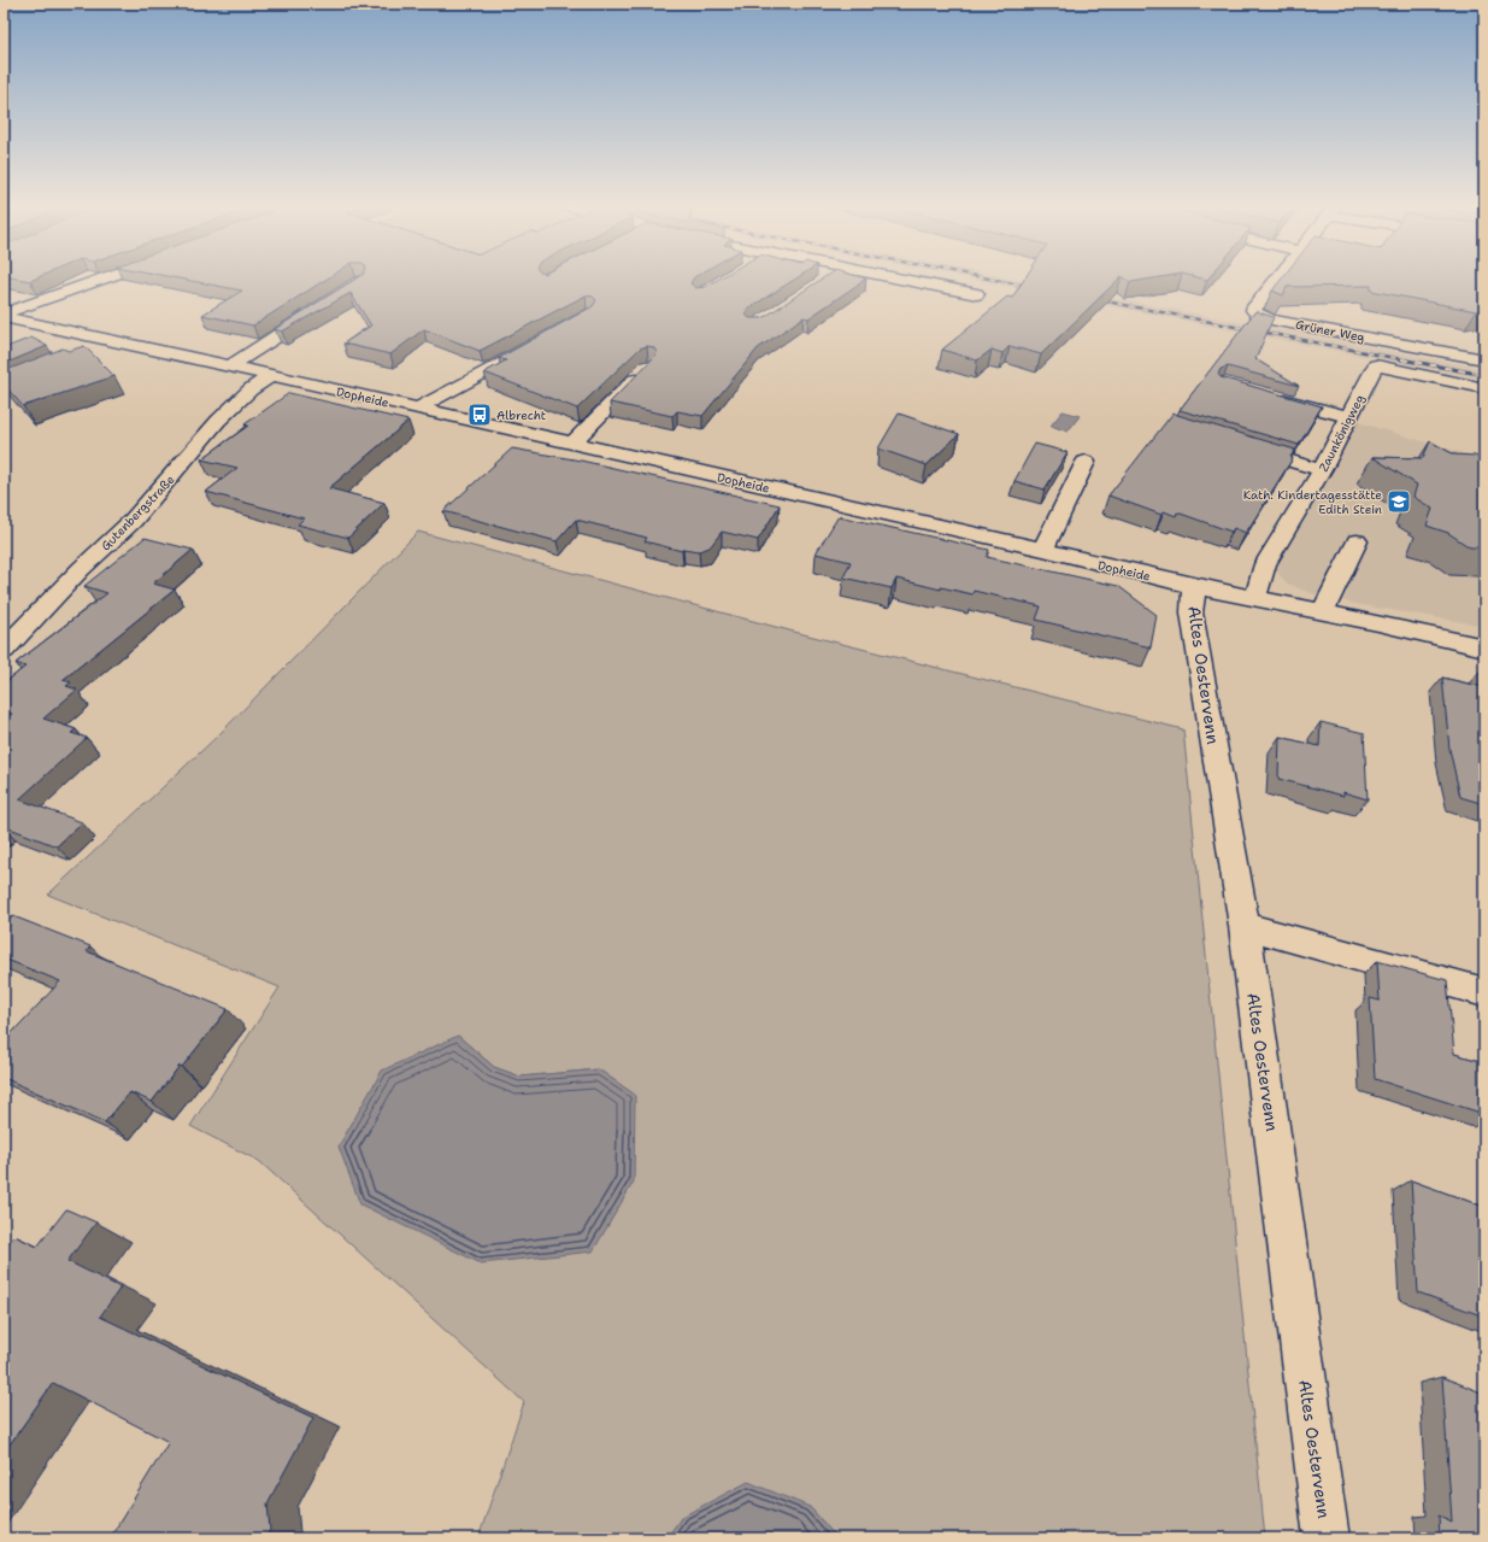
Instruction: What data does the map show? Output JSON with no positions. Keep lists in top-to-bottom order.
{
  "streets": {
    "street": [
      "Grüner Weg",
      "Dopheide",
      "Zaunkönigweg",
      "Gutenbergstraße",
      "Altes Oestervenn"
    ]
  },
  "crossings": [
    ["Dopheide", "Zaunkönigweg"],
    ["Dopheide", "Gutenbergstraße"],
    ["Dopheide", "Altes Oestervenn"]
  ],
  "places": {
    "bus stop": ["Albrecht"],
    "school or university": ["Kath. Kindertagesstätte Edith Stein"]
  }
}
